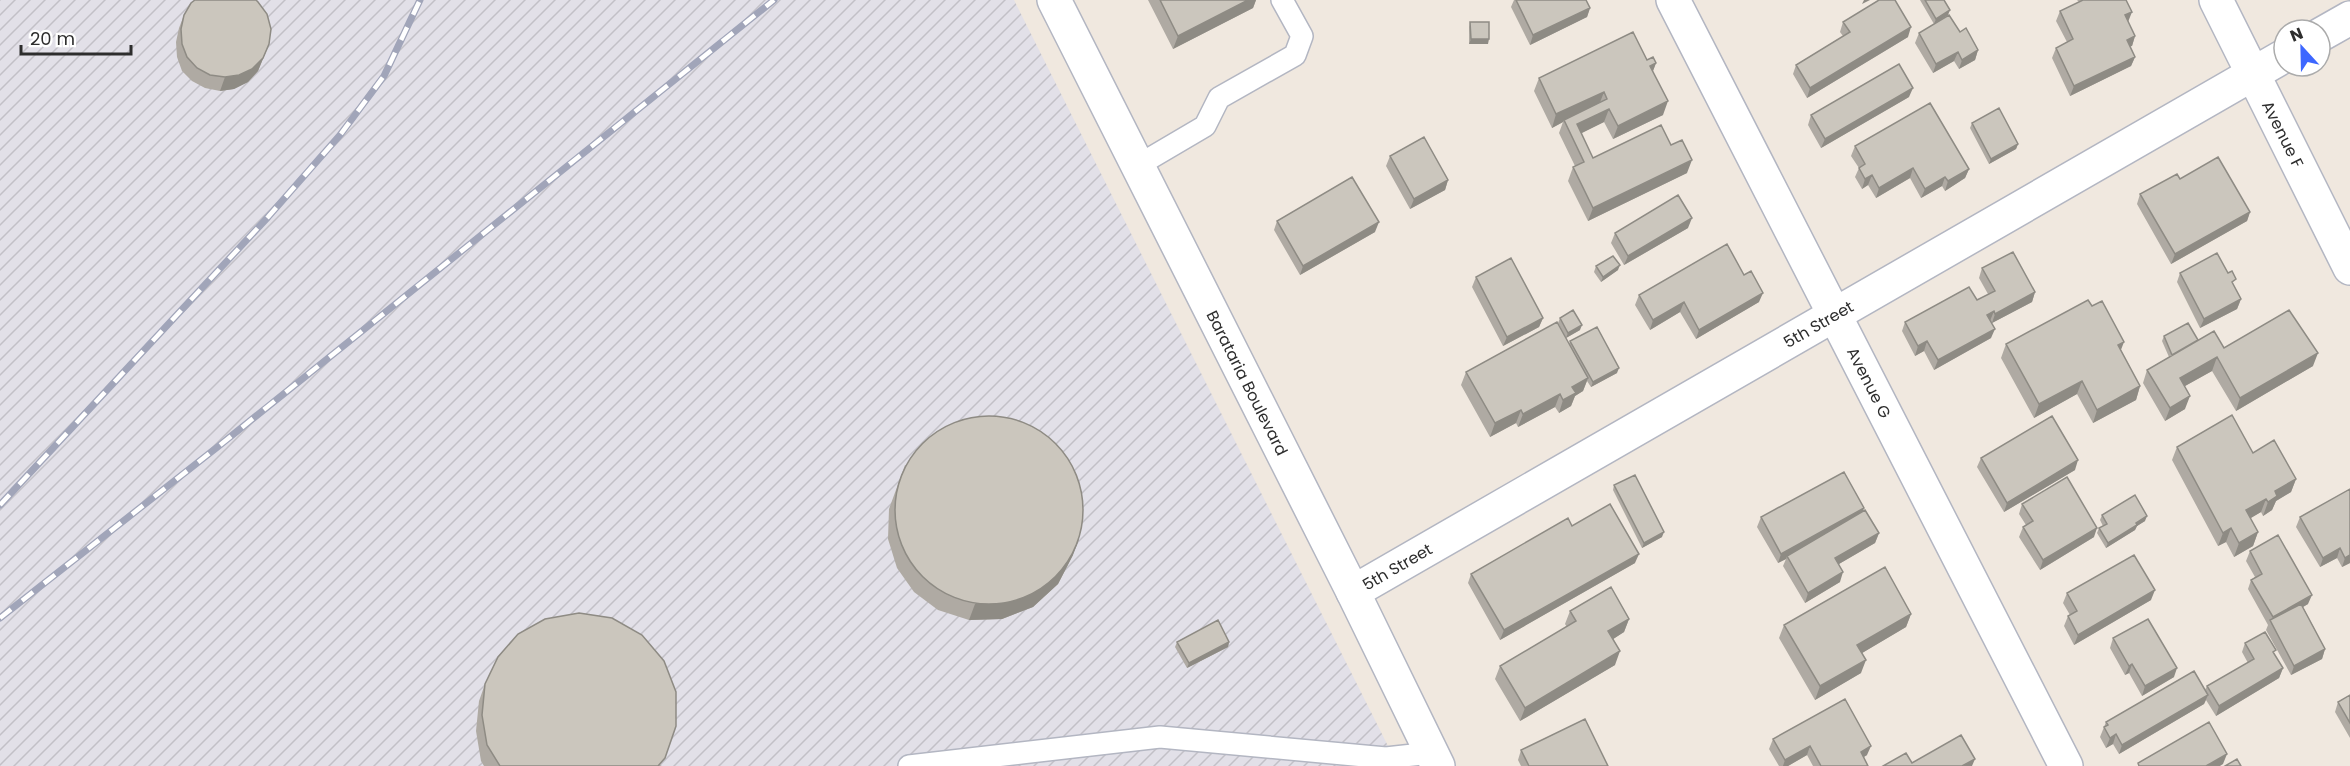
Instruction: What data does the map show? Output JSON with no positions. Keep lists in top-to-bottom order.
{
  "streets": {
    "street": [
      "Avenue F",
      "5th Street",
      "Barataria Boulevard",
      "Avenue G"
    ]
  },
  "crossings": [
    ["Avenue F", "5th Street"],
    ["5th Street", "Barataria Boulevard"],
    ["5th Street", "Avenue G"]
  ],
  "scale_bar": "20 m",
  "north": "top"
}
